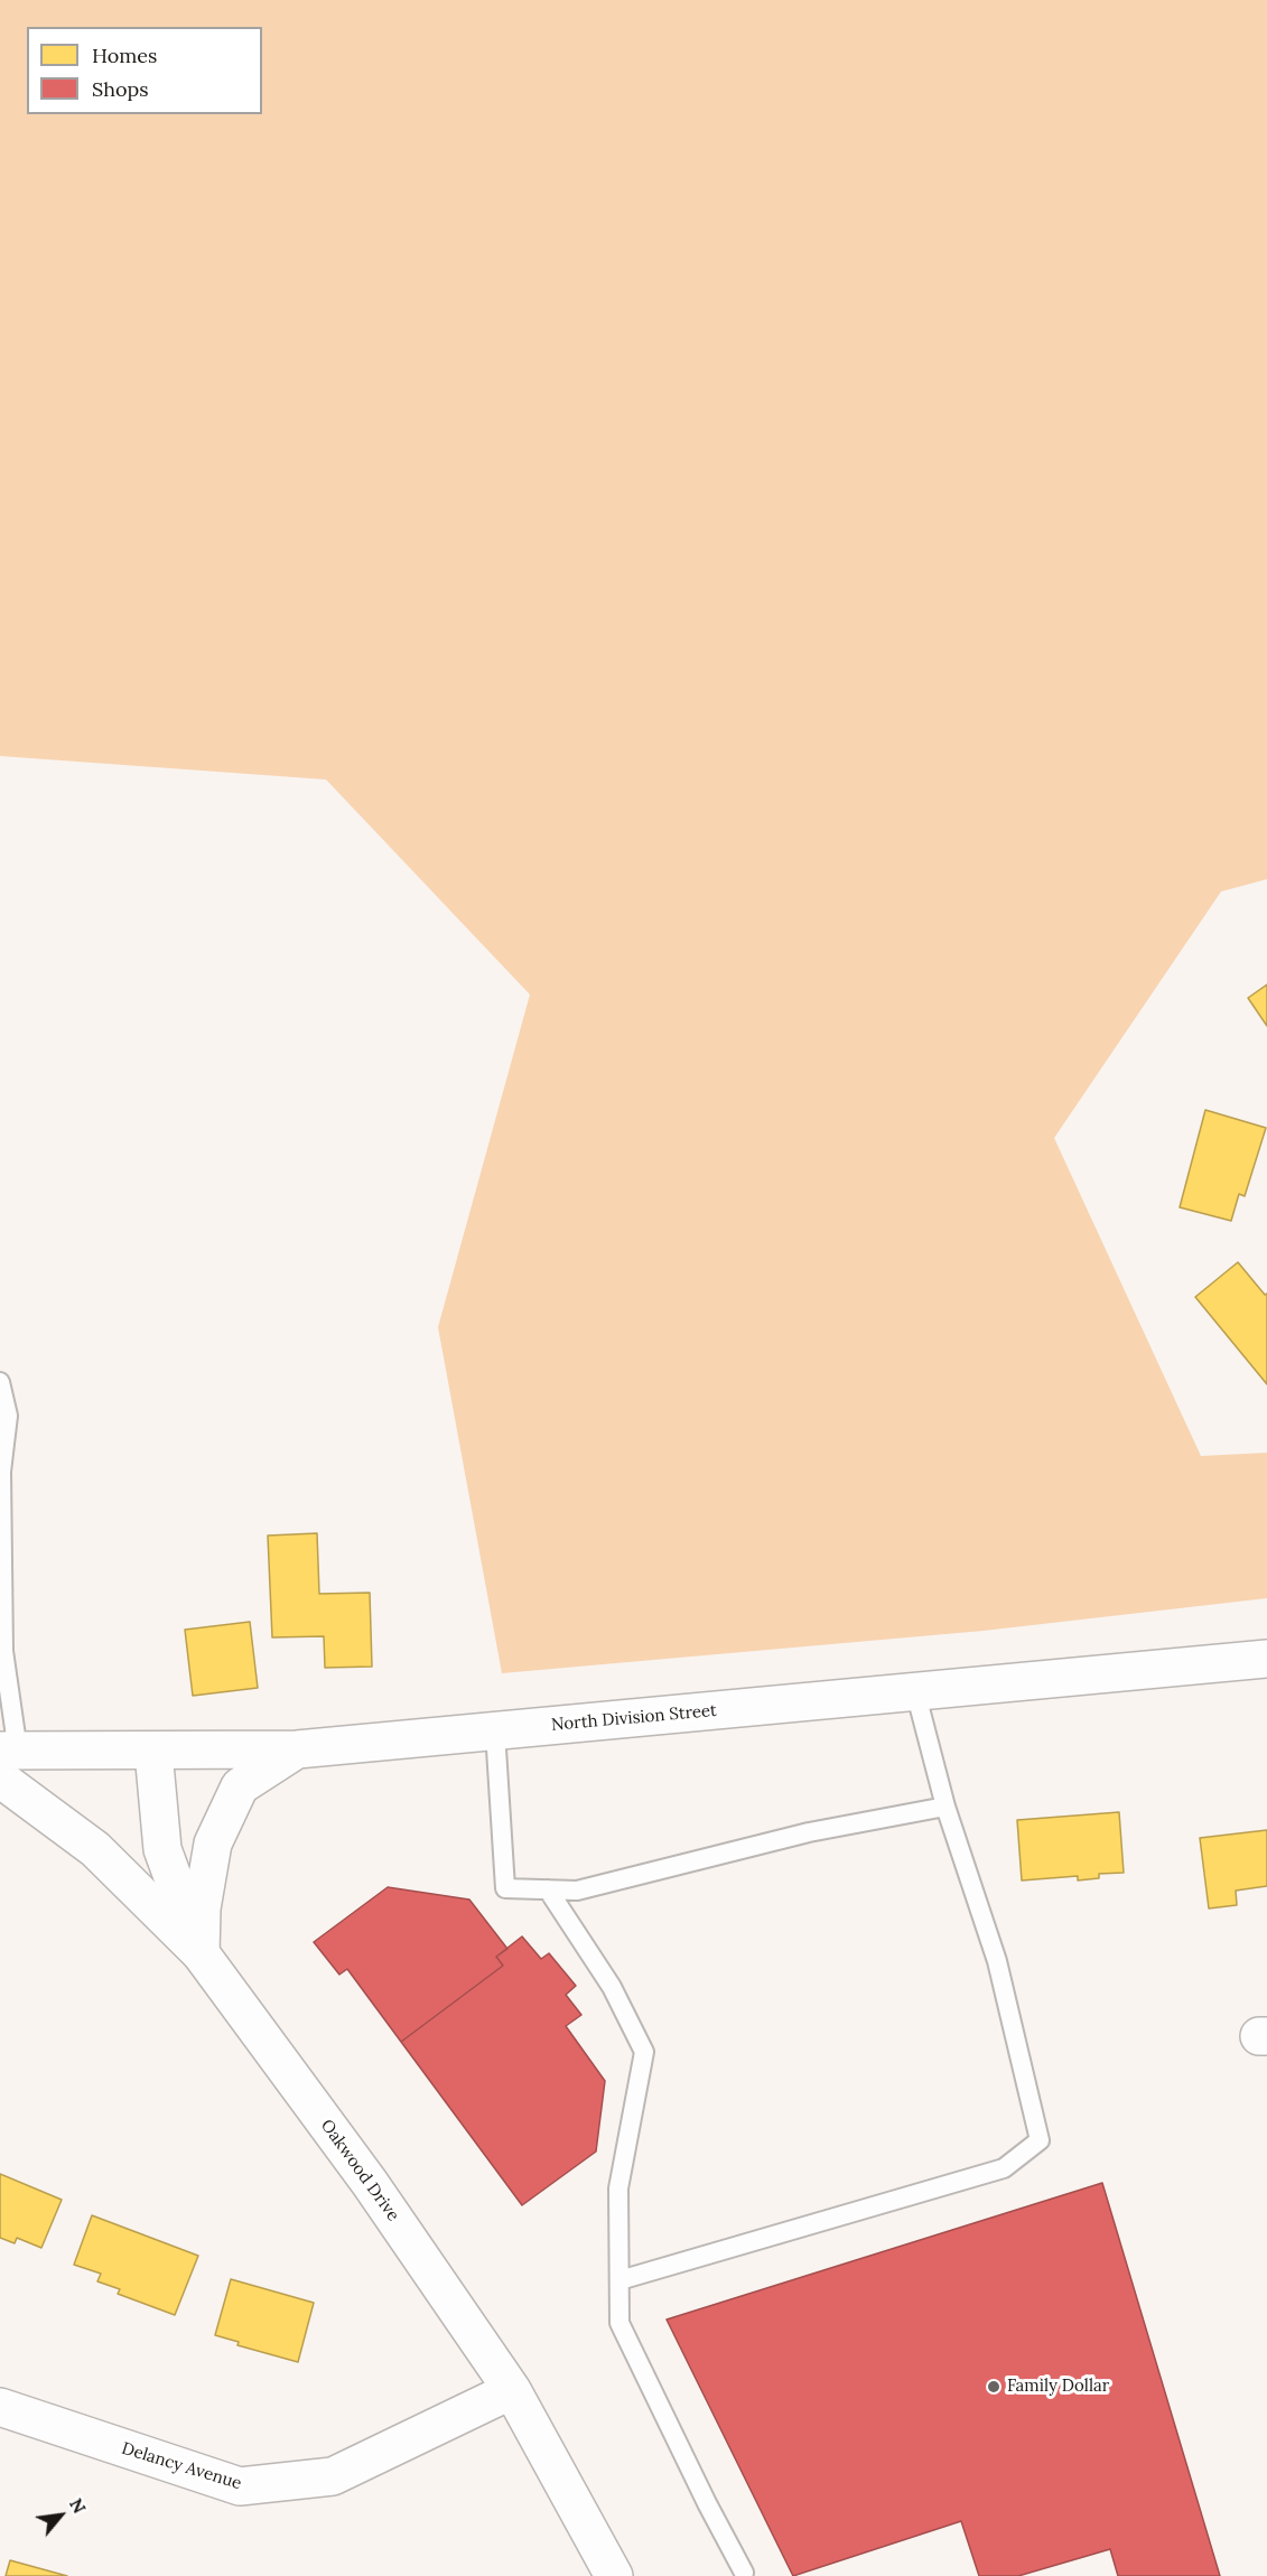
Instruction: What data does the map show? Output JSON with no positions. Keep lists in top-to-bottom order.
{
  "streets": {
    "street": ["North Division Street", "Oakwood Drive", "Delancy Avenue"]
  },
  "crossings": [
    ["North Division Street", "Oakwood Drive"],
    ["Oakwood Drive", "Delancy Avenue"]
  ],
  "places": ["Family Dollar"],
  "legend": ["Homes", "Shops"],
  "north": "top right"
}
